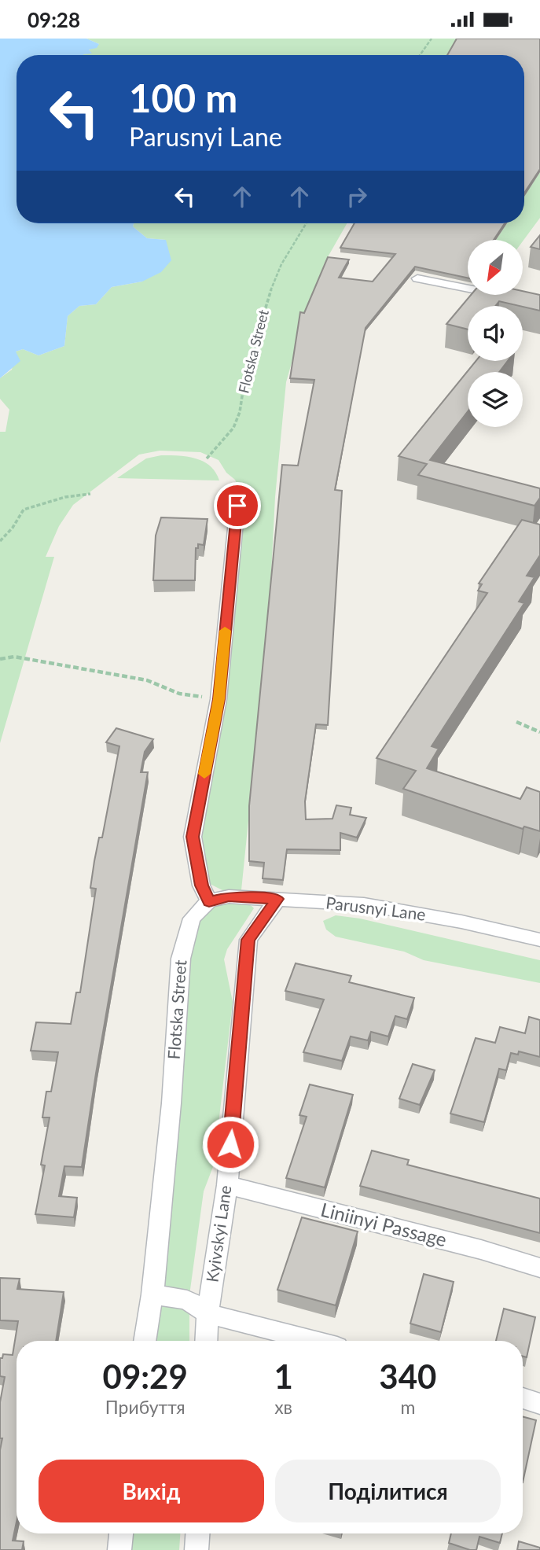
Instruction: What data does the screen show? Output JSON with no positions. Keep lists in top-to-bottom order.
{
  "streets": {
    "street": [
      "Flotska Street",
      "Parusnyi Lane",
      "Liniinyi Passage",
      "Kyivskyi Lane"
    ]
  },
  "crossings": [
    ["Flotska Street", "Parusnyi Lane"],
    ["Parusnyi Lane", "Kyivskyi Lane"],
    ["Liniinyi Passage", "Kyivskyi Lane"]
  ],
  "north": "bottom left",
  "page": {
    "status": "09:28",
    "turn": ["100 m", "Parusnyi Lane"],
    "eta": [
      "09:29",
      "Прибуття",
      "1",
      "хв",
      "340",
      "m"
    ],
    "buttons": ["Вихід", "Поділитися"]
  }
}
